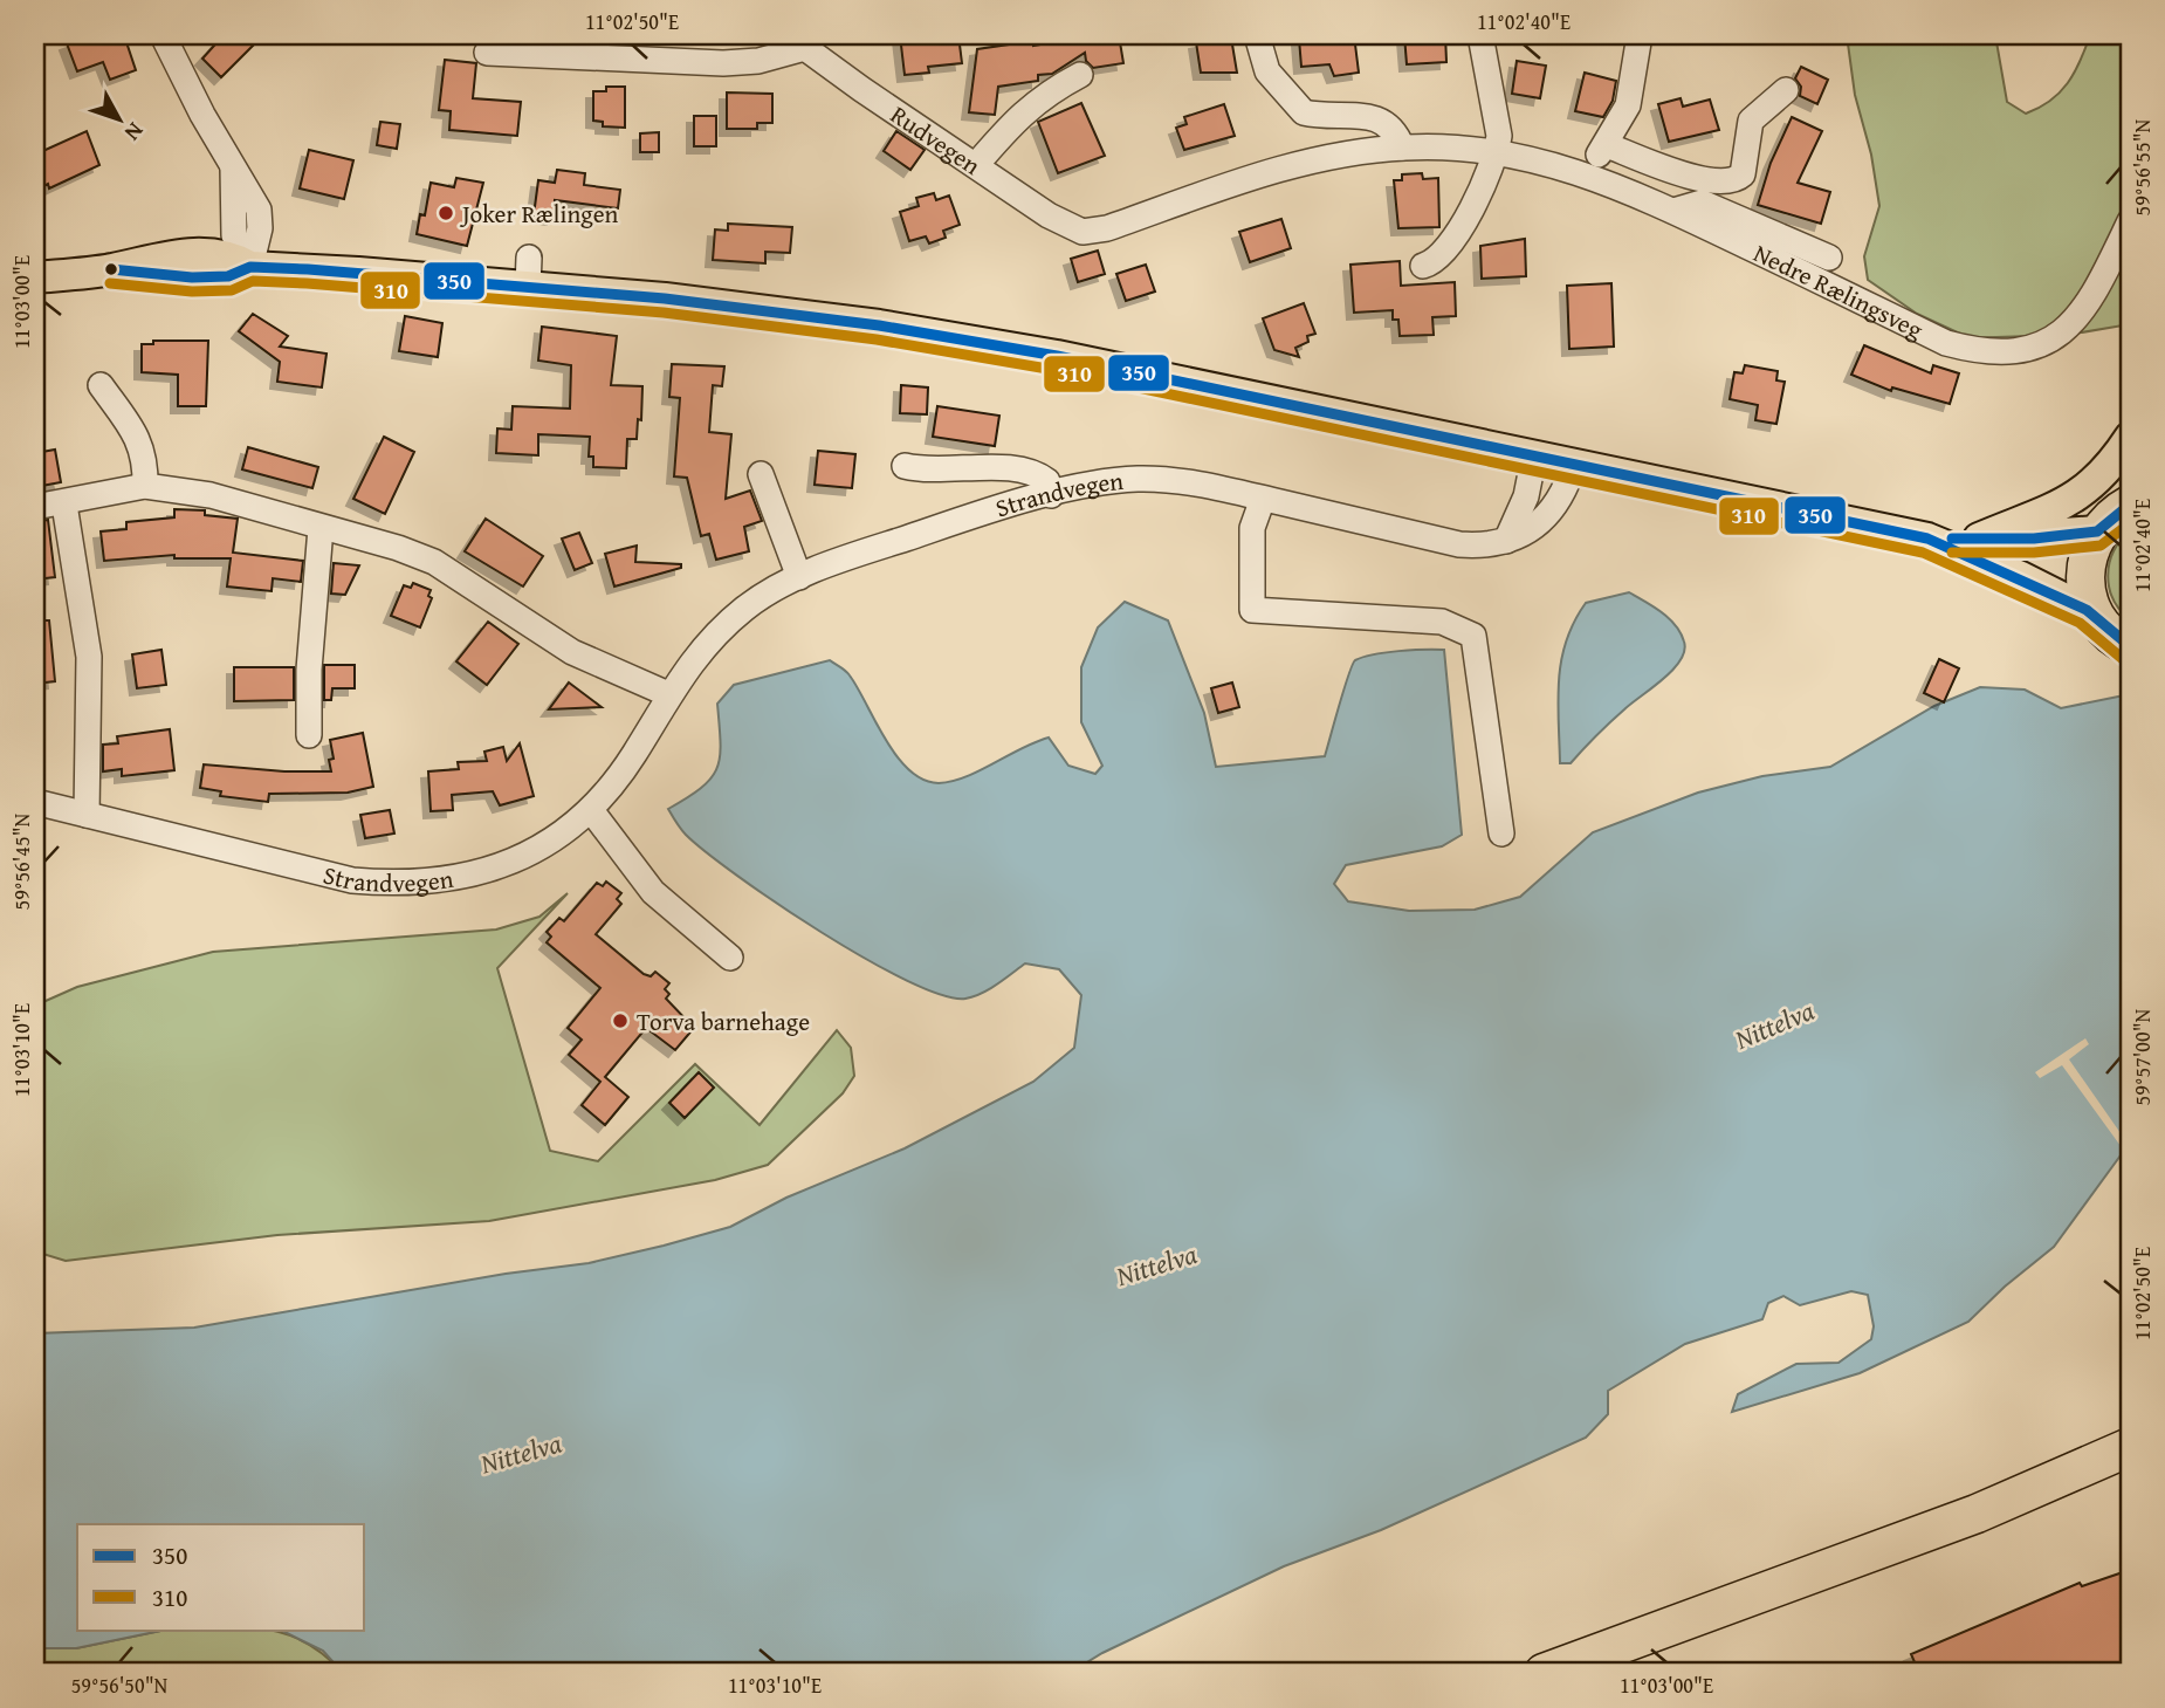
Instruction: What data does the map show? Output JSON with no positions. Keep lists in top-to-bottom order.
{
  "streets": {
    "street": ["Rudvegen", "Nedre Rælingsveg", "Strandvegen"]
  },
  "crossings": [
    ["Rudvegen", "Nedre Rælingsveg"]
  ],
  "water": ["Nittelva"],
  "places": ["Joker Rælingen", "Torva barnehage"],
  "lines": ["transit line 350", "transit line 310"],
  "legend": ["350", "310"],
  "north": "bottom right",
  "coordinates": [
    "11°02'50\"E",
    "11°02'40\"E",
    "59°56'55\"N",
    "11°03'00\"E",
    "59°56'45\"N",
    "11°03'10\"E",
    "59°57'00\"N",
    "59°56'50\"N"
  ]
}
